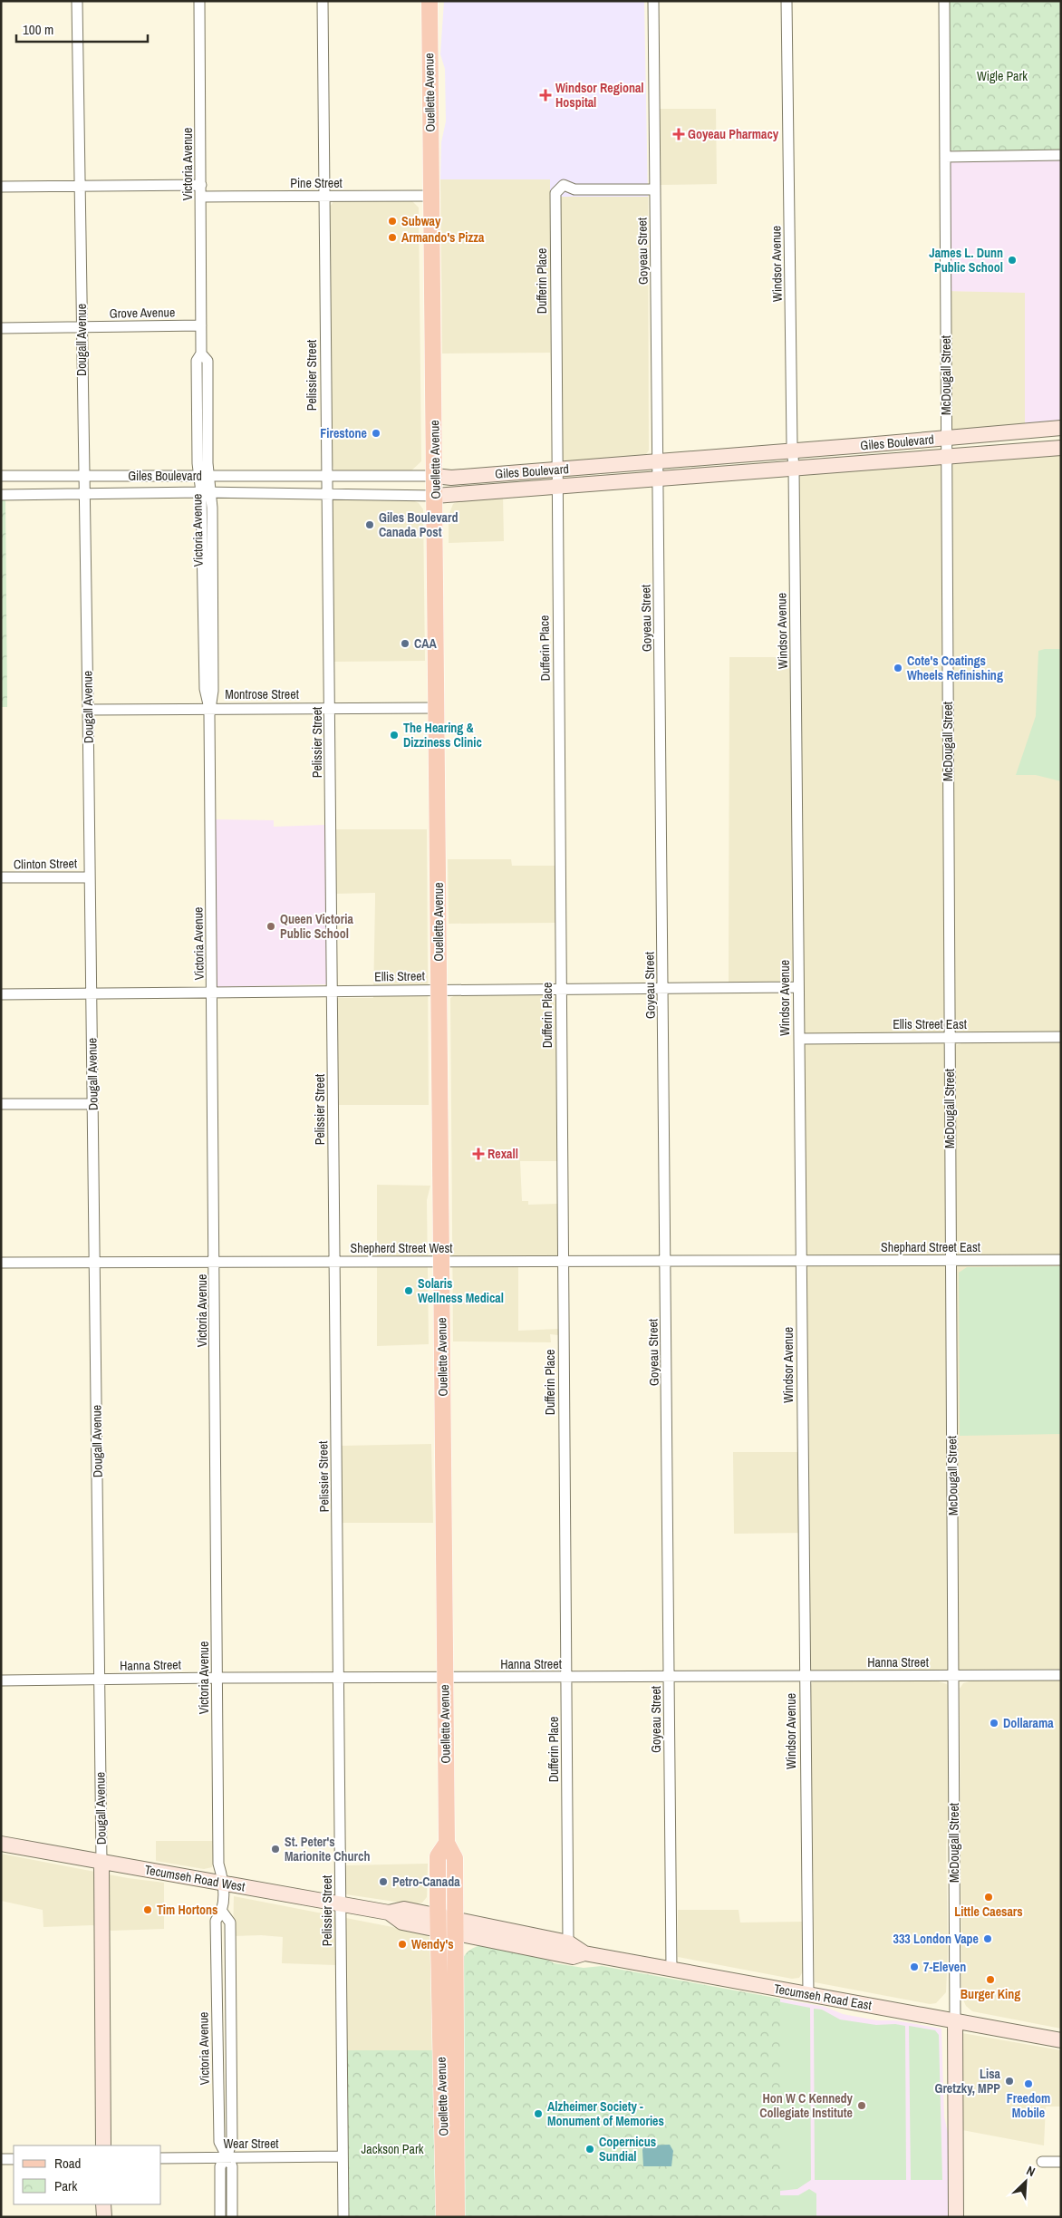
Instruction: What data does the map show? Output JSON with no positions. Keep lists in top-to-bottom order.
{
  "streets": {
    "main road": ["Ouellette Avenue"],
    "street": [
      "Victoria Avenue",
      "Pine Street",
      "Goyeau Street",
      "Windsor Avenue",
      "Dufferin Place",
      "Grove Avenue",
      "Dougall Avenue",
      "Pelissier Street",
      "McDougall Street",
      "Giles Boulevard",
      "Montrose Street",
      "Clinton Street",
      "Ellis Street",
      "Ellis Street East",
      "Shephard Street East",
      "Shepherd Street West",
      "Hanna Street",
      "Tecumseh Road West",
      "Tecumseh Road East",
      "Wear Street"
    ]
  },
  "crossings": [
    ["Ouellette Avenue", "Pine Street"],
    ["Ouellette Avenue", "Giles Boulevard"],
    ["Ouellette Avenue", "Montrose Street"],
    ["Ouellette Avenue", "Ellis Street"],
    ["Ouellette Avenue", "Shepherd Street West"],
    ["Ouellette Avenue", "Hanna Street"],
    ["Ouellette Avenue", "Tecumseh Road West"],
    ["Ouellette Avenue", "Tecumseh Road East"],
    ["Victoria Avenue", "Pine Street"],
    ["Victoria Avenue", "Grove Avenue"],
    ["Victoria Avenue", "Giles Boulevard"],
    ["Victoria Avenue", "Montrose Street"],
    ["Victoria Avenue", "Ellis Street"],
    ["Victoria Avenue", "Shepherd Street West"],
    ["Victoria Avenue", "Hanna Street"],
    ["Victoria Avenue", "Tecumseh Road West"],
    ["Victoria Avenue", "Wear Street"],
    ["Pine Street", "Pelissier Street"],
    ["Goyeau Street", "Dufferin Place"],
    ["Goyeau Street", "Giles Boulevard"],
    ["Goyeau Street", "Ellis Street"],
    ["Goyeau Street", "Shepherd Street West"],
    ["Goyeau Street", "Hanna Street"],
    ["Goyeau Street", "Tecumseh Road East"],
    ["Windsor Avenue", "Giles Boulevard"],
    ["Windsor Avenue", "Ellis Street"],
    ["Windsor Avenue", "Ellis Street East"],
    ["Windsor Avenue", "Shephard Street East"],
    ["Windsor Avenue", "Shepherd Street West"],
    ["Windsor Avenue", "Hanna Street"],
    ["Windsor Avenue", "Tecumseh Road East"],
    ["Dufferin Place", "Giles Boulevard"],
    ["Dufferin Place", "Ellis Street"],
    ["Dufferin Place", "Shepherd Street West"],
    ["Dufferin Place", "Hanna Street"],
    ["Dufferin Place", "Tecumseh Road East"],
    ["Grove Avenue", "Dougall Avenue"],
    ["Dougall Avenue", "Giles Boulevard"],
    ["Dougall Avenue", "Montrose Street"],
    ["Dougall Avenue", "Clinton Street"],
    ["Dougall Avenue", "Ellis Street"],
    ["Dougall Avenue", "Shepherd Street West"],
    ["Dougall Avenue", "Hanna Street"],
    ["Dougall Avenue", "Tecumseh Road West"],
    ["Pelissier Street", "Giles Boulevard"],
    ["Pelissier Street", "Montrose Street"],
    ["Pelissier Street", "Ellis Street"],
    ["Pelissier Street", "Shepherd Street West"],
    ["Pelissier Street", "Hanna Street"],
    ["Pelissier Street", "Tecumseh Road West"],
    ["Pelissier Street", "Wear Street"],
    ["McDougall Street", "Giles Boulevard"],
    ["McDougall Street", "Ellis Street East"],
    ["McDougall Street", "Shephard Street East"],
    ["McDougall Street", "Hanna Street"],
    ["McDougall Street", "Tecumseh Road East"],
    ["Shephard Street East", "Shepherd Street West"],
    ["Tecumseh Road West", "Tecumseh Road East"]
  ],
  "parks": ["Wigle Park", "Jackson Park"],
  "places": {
    "health": ["Windsor Regional Hospital", "Goyeau Pharmacy", "Rexall"],
    "other": [
      "Subway",
      "Armando's Pizza",
      "James L. Dunn Public School",
      "Firestone",
      "Giles Boulevard Canada Post",
      "CAA",
      "Cote's Coatings Wheels Refinishing",
      "The Hearing & Dizziness Clinic",
      "Queen Victoria Public School",
      "Solaris Wellness Medical",
      "Dollarama",
      "St. Peter's Marionite Church",
      "Petro-Canada",
      "Little Caesars",
      "Tim Hortons",
      "333 London Vape",
      "Wendy's",
      "7-Eleven",
      "Burger King",
      "Lisa Gretzky, MPP",
      "Freedom Mobile",
      "Hon W C Kennedy Collegiate Institute",
      "Alzheimer Society - Monument of Memories",
      "Copernicus Sundial"
    ]
  },
  "legend": ["Road", "Park"],
  "scale_bar": "100 m",
  "north": "top right"
}
